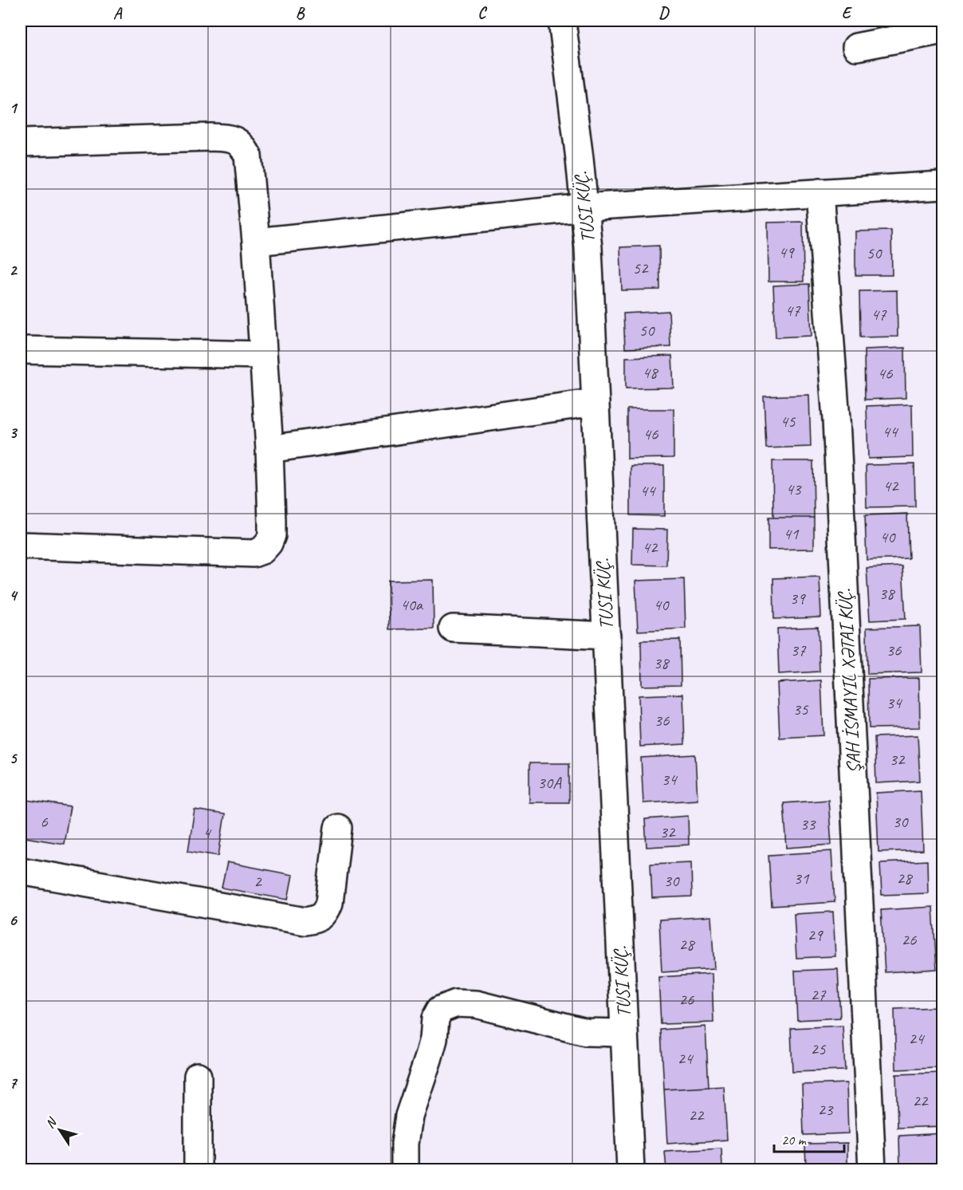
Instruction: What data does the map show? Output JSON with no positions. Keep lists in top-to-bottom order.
{
  "streets": {
    "street": ["TUSI KÜÇ."]
  },
  "house_numbers": [
    "49",
    "50",
    "52",
    "47",
    "47",
    "50",
    "48",
    "46",
    "45",
    "44",
    "46",
    "42",
    "43",
    "44",
    "41",
    "40",
    "42",
    "38",
    "39",
    "40a",
    "40",
    "37",
    "36",
    "38",
    "34",
    "35",
    "36",
    "32",
    "34",
    "30A",
    "6",
    "30",
    "33",
    "32",
    "4",
    "31",
    "28",
    "30",
    "2",
    "29",
    "26",
    "28",
    "27",
    "26",
    "24",
    "25",
    "24",
    "22",
    "23",
    "22"
  ],
  "scale_bar": "20 m",
  "north": "top left",
  "grid": {
    "columns": [
      "A",
      "B",
      "C",
      "D",
      "E"
    ],
    "rows": [
      "1",
      "2",
      "3",
      "4",
      "5",
      "6",
      "7"
    ]
  }
}
